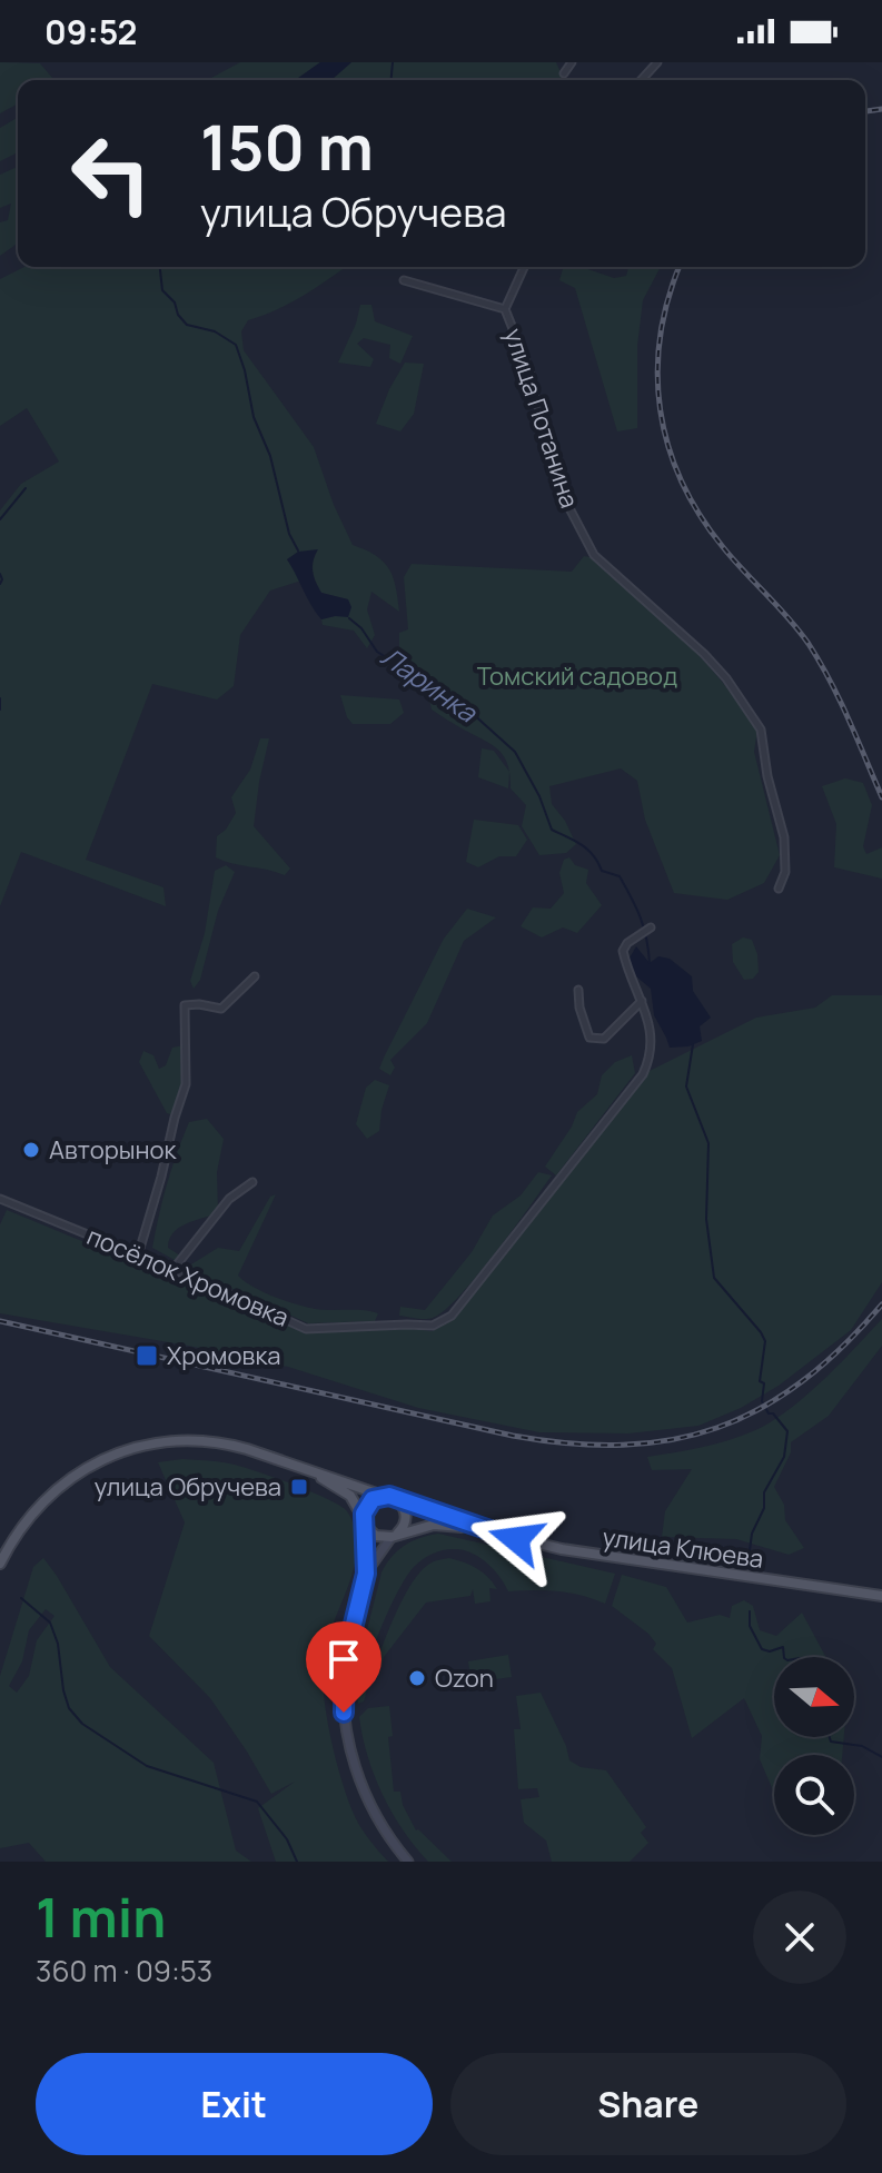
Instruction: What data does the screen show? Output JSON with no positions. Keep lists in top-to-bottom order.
{
  "streets": {
    "main road": ["улица Клюева"],
    "street": ["улица Потанина", "посёлок Хромовка"]
  },
  "water": ["Ларинка"],
  "parks": ["Томский садовод"],
  "places": {
    "other": ["Авторынок", "Ozon"],
    "transit": ["Хромовка", "улица Обручева"]
  },
  "north": "right",
  "page": {
    "status": "09:52",
    "turn": ["150 m", "улица Обручева"],
    "heading": ["1 min", "360 m · 09:53"],
    "buttons": ["Exit", "Share"]
  }
}
